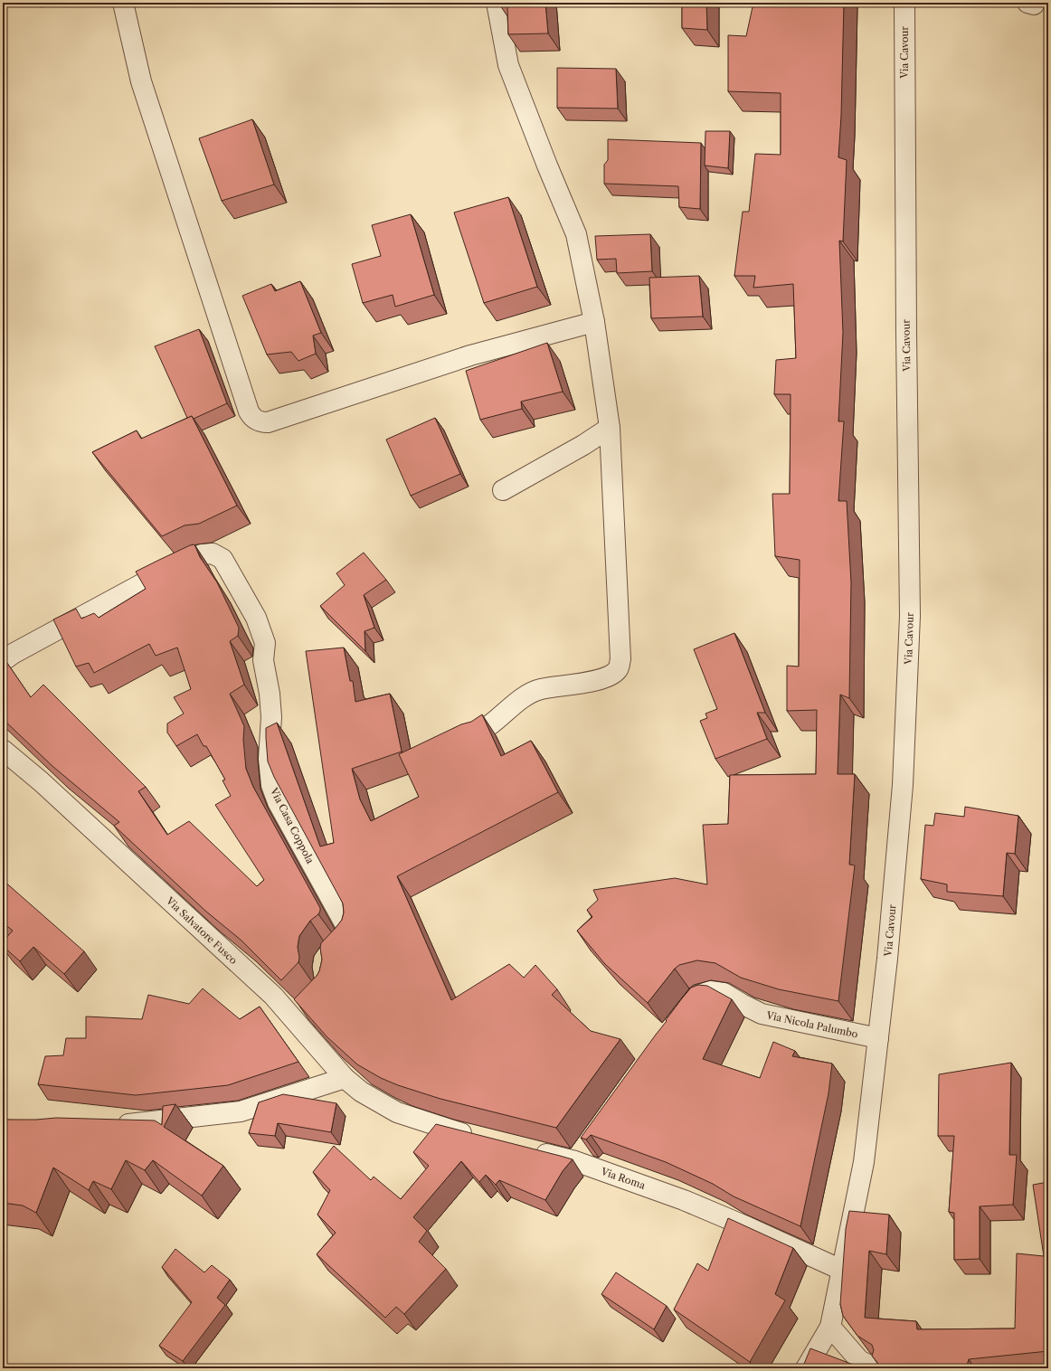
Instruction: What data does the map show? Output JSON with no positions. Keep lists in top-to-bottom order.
{
  "streets": {
    "street": [
      "Via Cavour",
      "Via Casa Coppola",
      "Via Salvatore Fusco",
      "Via Nicola Palumbo",
      "Via Roma"
    ]
  },
  "crossings": [
    ["Via Cavour", "Via Nicola Palumbo"],
    ["Via Cavour", "Via Roma"]
  ]
}
